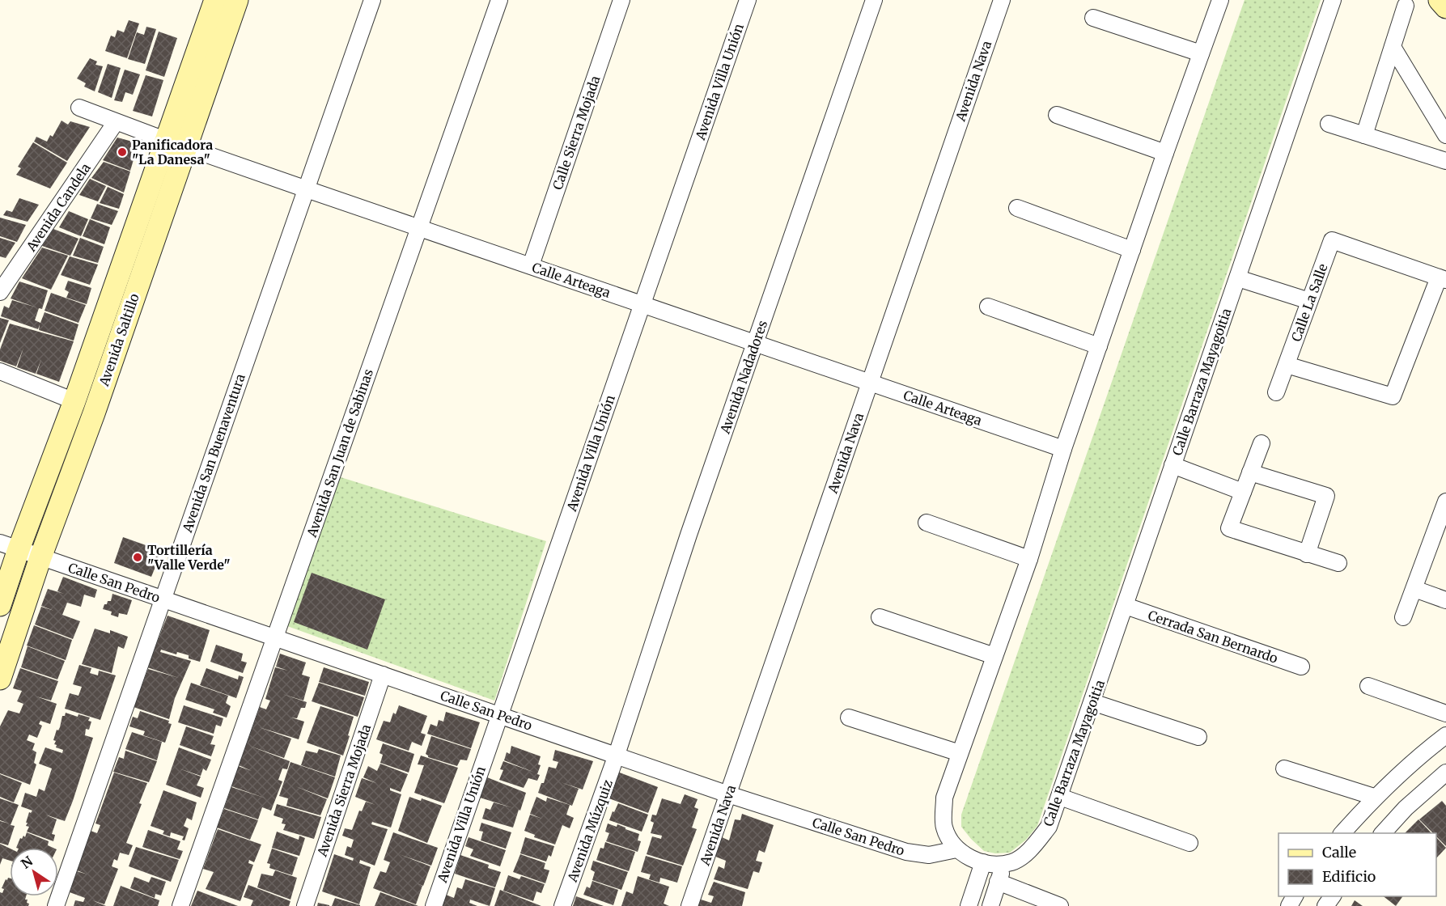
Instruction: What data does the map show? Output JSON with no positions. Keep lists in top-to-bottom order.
{
  "streets": {
    "street": [
      "Avenida Nava",
      "Avenida Villa Unión",
      "Calle Sierra Mojada",
      "Avenida Candela",
      "Calle Arteaga",
      "Calle La Salle",
      "Avenida Saltillo",
      "Avenida Nadadores",
      "Calle Barraza Mayagoitia",
      "Avenida San Buenaventura",
      "Avenida San Juan de Sabinas",
      "Calle San Pedro",
      "Cerrada San Bernardo",
      "Avenida Sierra Mojada",
      "Avenida Múzquiz"
    ]
  },
  "crossings": [
    ["Avenida Nava", "Calle Arteaga"],
    ["Avenida Nava", "Calle San Pedro"],
    ["Avenida Villa Unión", "Calle Arteaga"],
    ["Avenida Villa Unión", "Calle San Pedro"],
    ["Calle Sierra Mojada", "Calle Arteaga"],
    ["Avenida Candela", "Calle Arteaga"],
    ["Calle Arteaga", "Avenida Saltillo"],
    ["Calle Arteaga", "Avenida Nadadores"],
    ["Calle Arteaga", "Avenida San Buenaventura"],
    ["Calle Arteaga", "Avenida San Juan de Sabinas"],
    ["Avenida Saltillo", "Calle San Pedro"],
    ["Avenida Nadadores", "Calle San Pedro"],
    ["Avenida Nadadores", "Avenida Múzquiz"],
    ["Calle Barraza Mayagoitia", "Calle San Pedro"],
    ["Calle Barraza Mayagoitia", "Cerrada San Bernardo"],
    ["Avenida San Buenaventura", "Calle San Pedro"],
    ["Avenida San Juan de Sabinas", "Calle San Pedro"],
    ["Calle San Pedro", "Avenida Sierra Mojada"],
    ["Calle San Pedro", "Avenida Múzquiz"]
  ],
  "places": ["Panificadora \"La Danesa\"", "Tortillería \"Valle Verde\""],
  "legend": ["Calle", "Edificio"],
  "north": "top left"
}
